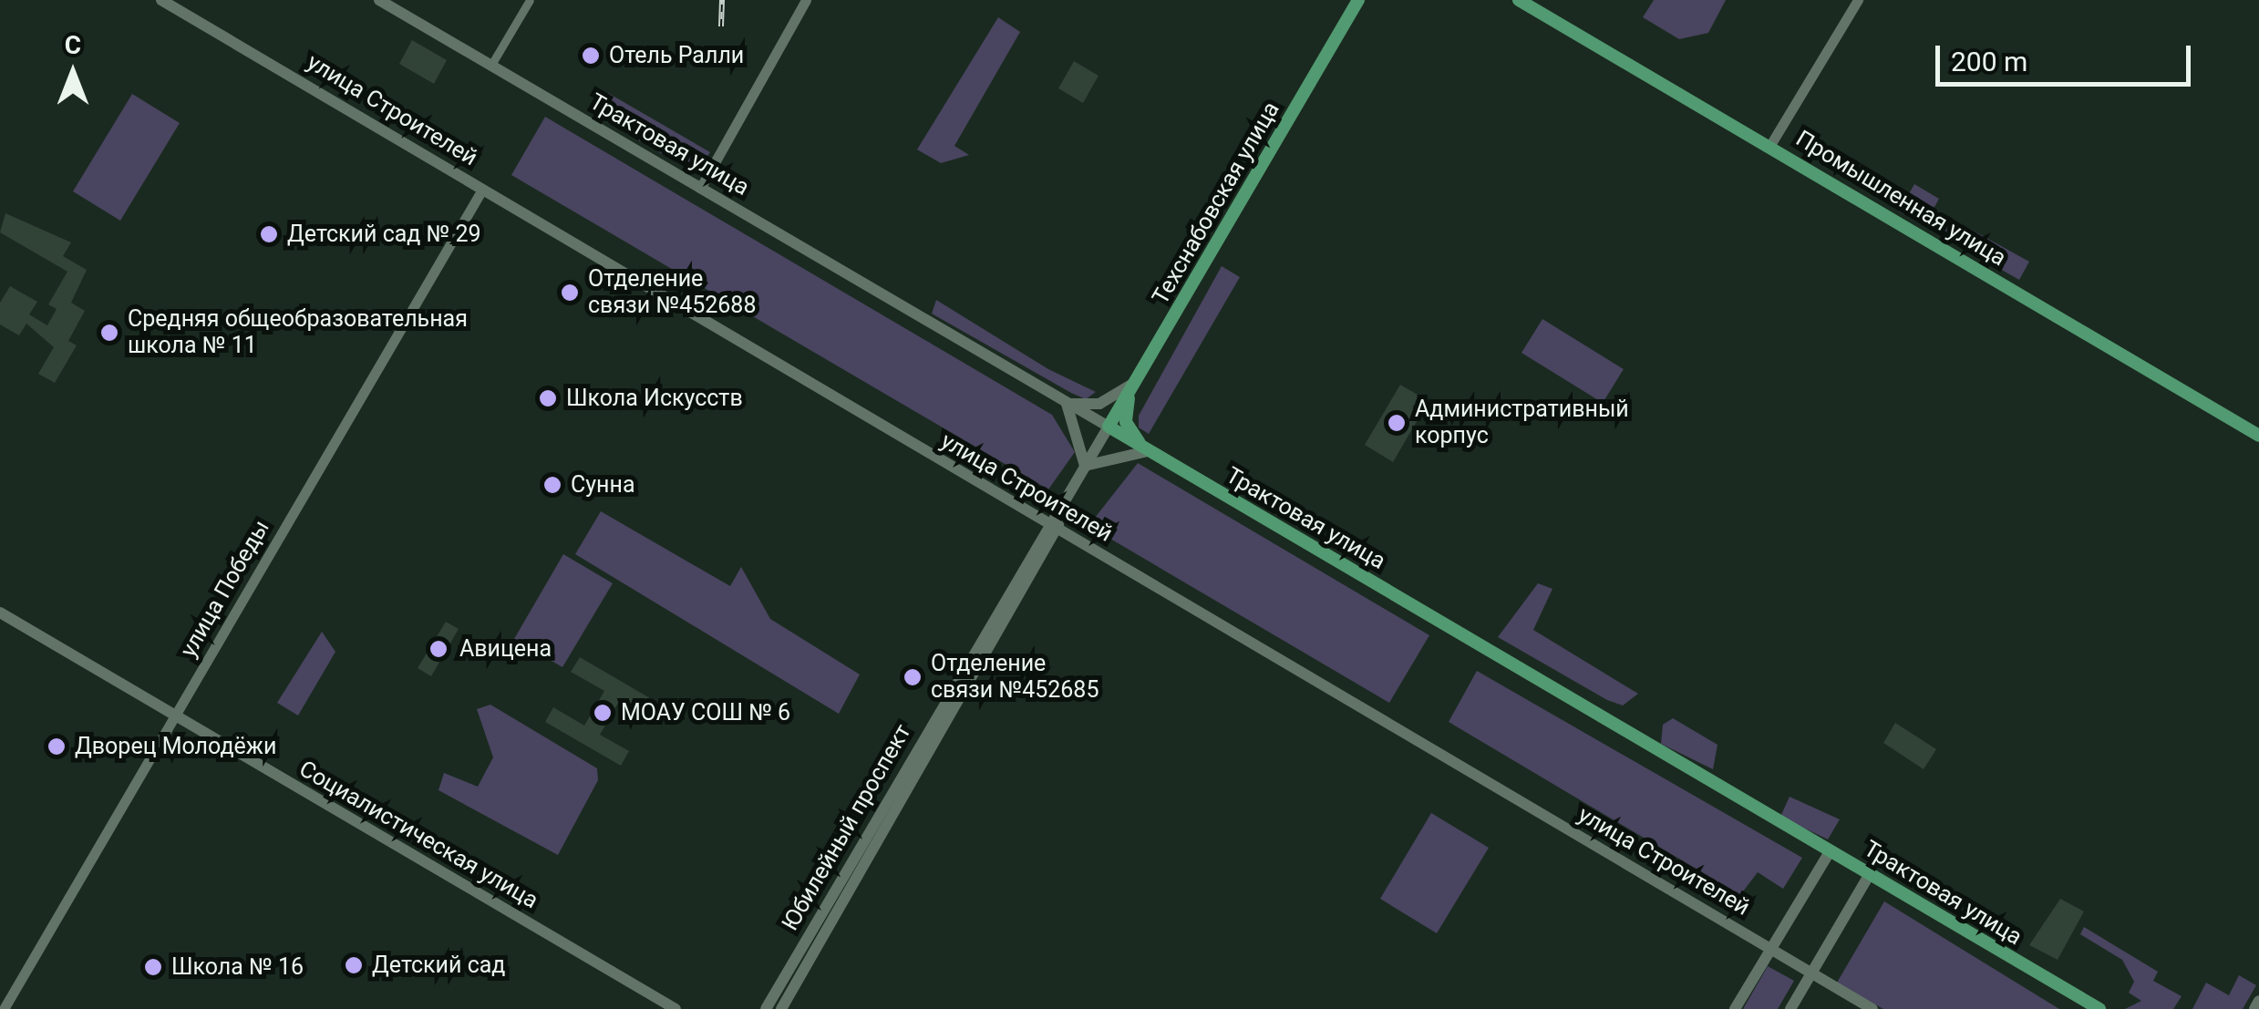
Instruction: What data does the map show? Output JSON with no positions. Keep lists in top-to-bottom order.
{
  "streets": {
    "main road": [
      "улица Строителей",
      "Трактовая улица",
      "Промышленная улица",
      "Техснабовская улица",
      "Юбилейный проспект",
      "Социалистическая улица"
    ],
    "street": ["улица Победы"]
  },
  "crossings": [
    ["улица Строителей", "улица Победы"],
    ["улица Строителей", "Юбилейный проспект"],
    ["Трактовая улица", "Техснабовская улица"],
    ["улица Победы", "Социалистическая улица"]
  ],
  "places": [
    "Отель Ралли",
    "Детский сад № 29",
    "Отделение связи №452688",
    "Средняя общеобразовательная школа № 11",
    "Школа Искусств",
    "Административный корпус",
    "Сунна",
    "Авицена",
    "Отделение связи №452685",
    "МОАУ СОШ № 6",
    "Дворец Молодёжи",
    "Детский сад",
    "Школа № 16"
  ],
  "scale_bar": "200 m",
  "north": "top"
}
